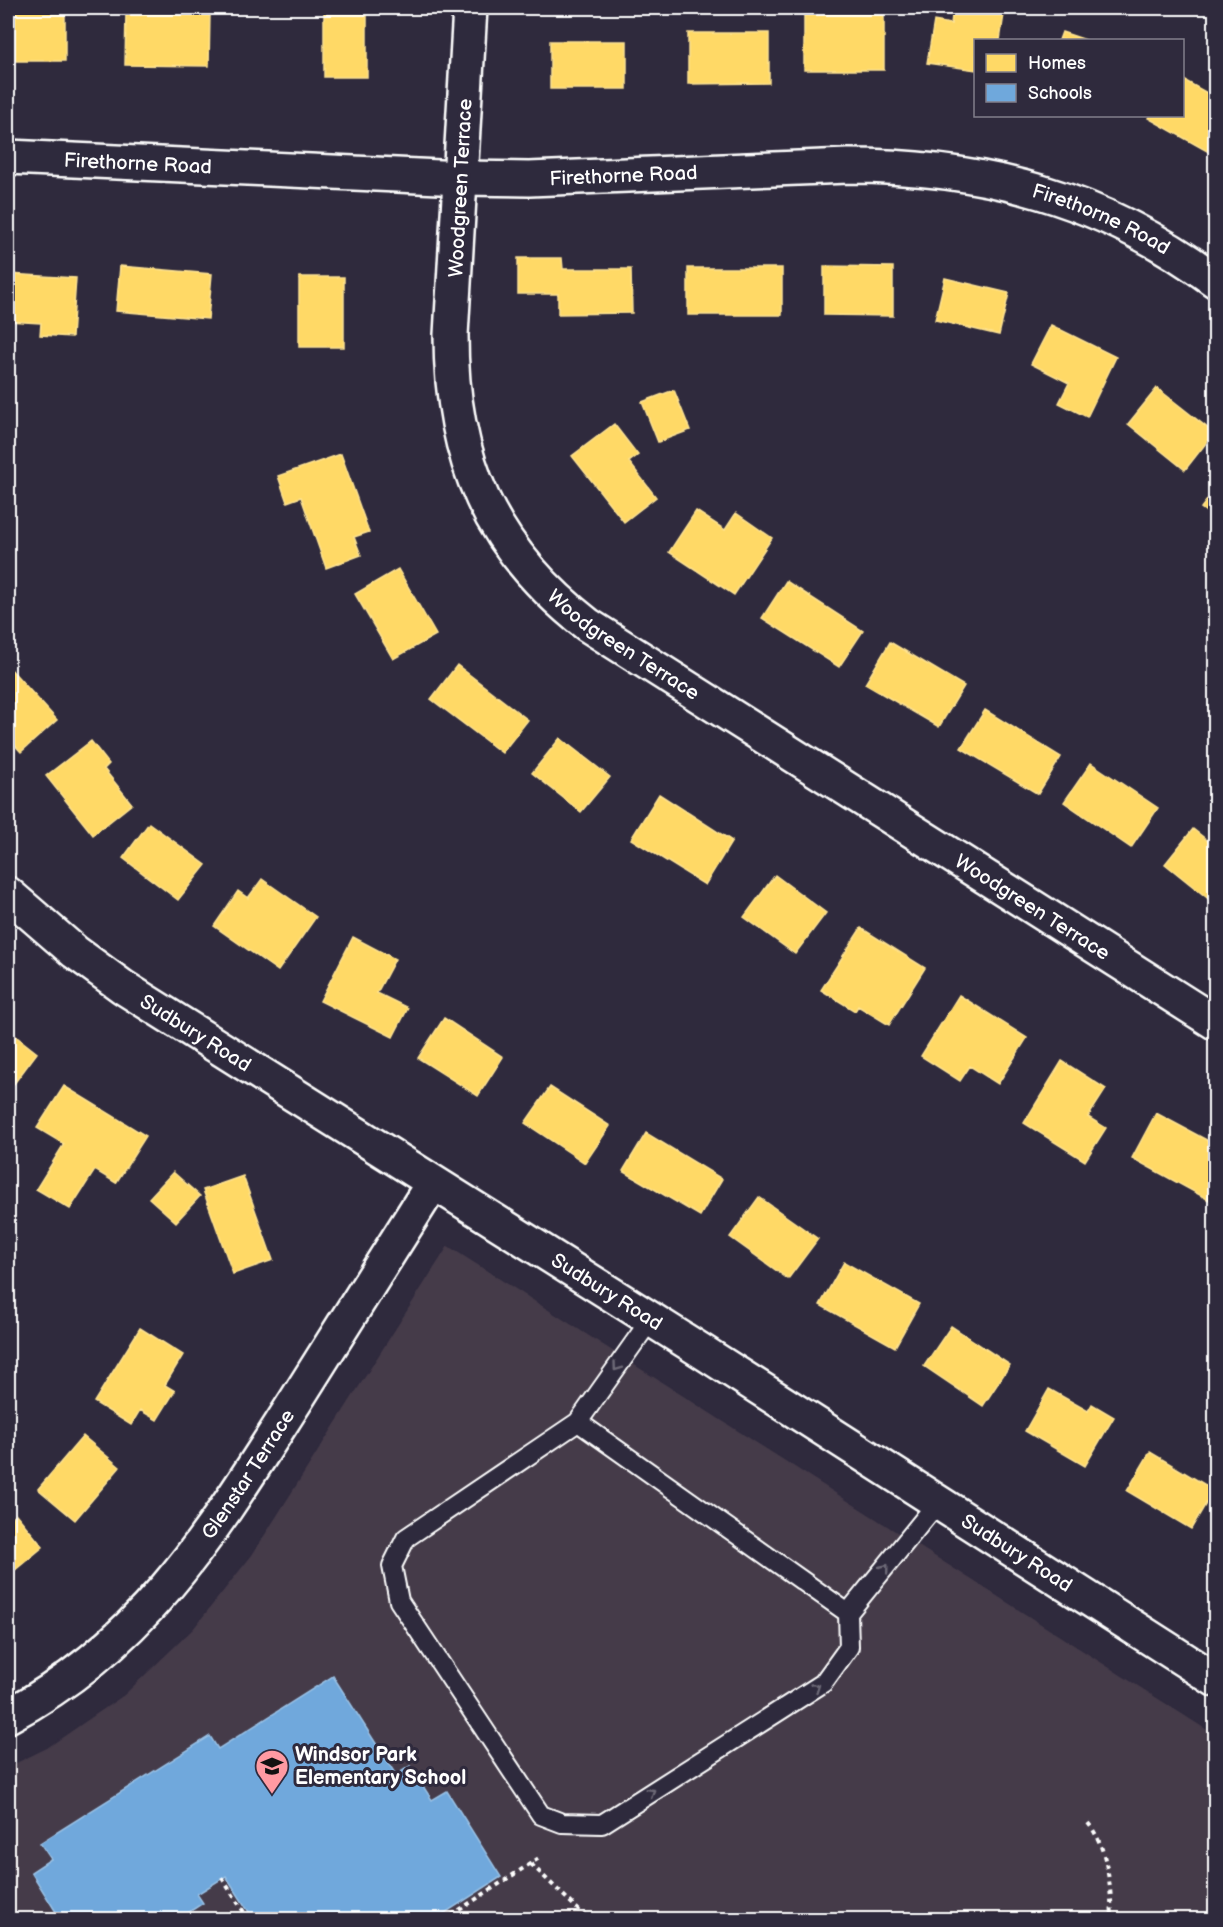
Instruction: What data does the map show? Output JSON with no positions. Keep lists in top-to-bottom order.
{
  "streets": {
    "street": [
      "Firethorne Road",
      "Woodgreen Terrace",
      "Sudbury Road",
      "Glenstar Terrace"
    ]
  },
  "crossings": [
    ["Firethorne Road", "Woodgreen Terrace"],
    ["Sudbury Road", "Glenstar Terrace"]
  ],
  "places": {
    "school or university": ["Windsor Park Elementary School"]
  },
  "legend": ["Homes", "Schools"]
}
